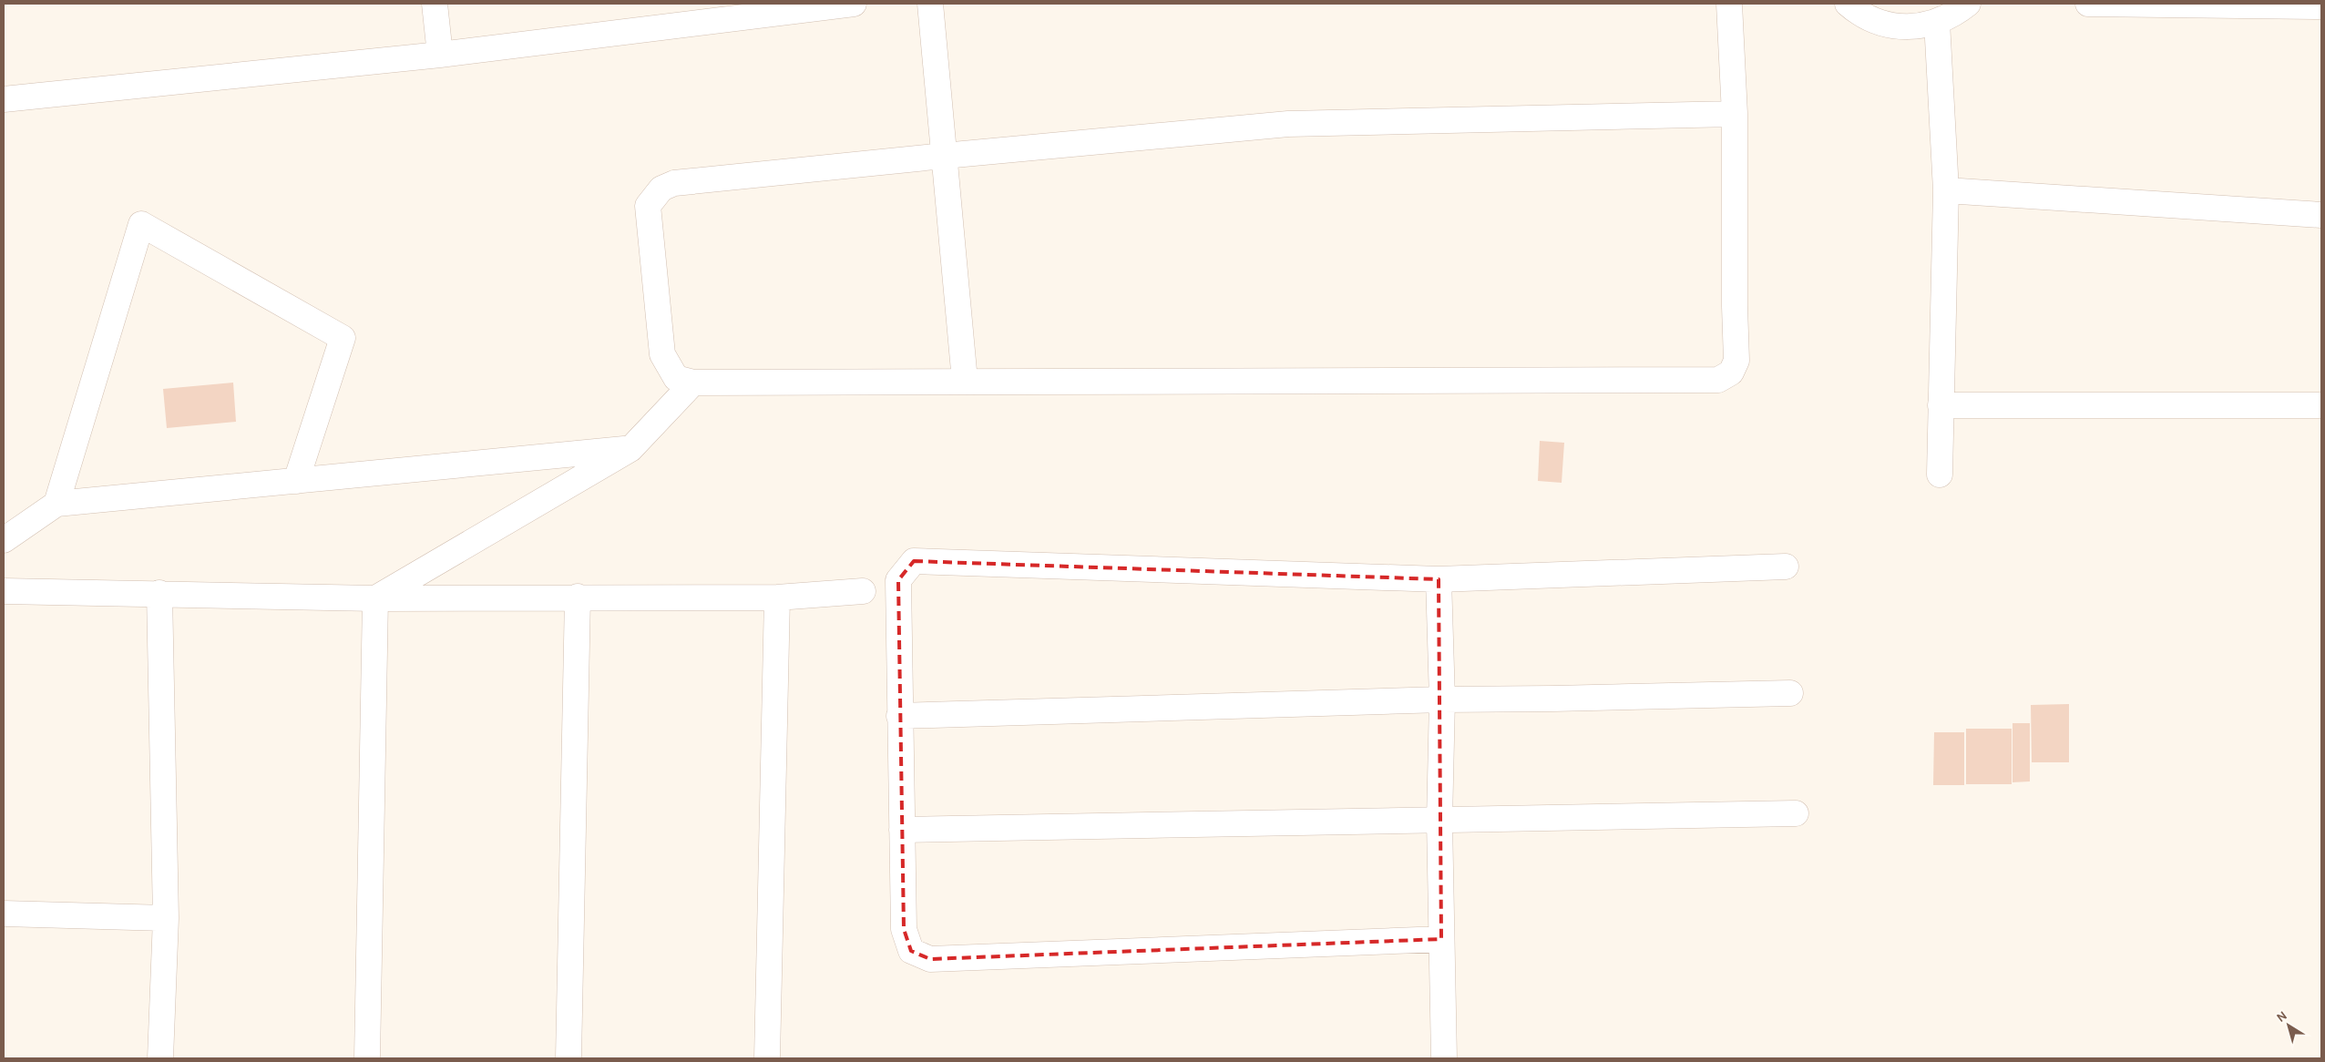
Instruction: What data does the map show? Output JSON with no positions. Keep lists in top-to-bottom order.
{
  "north": "top left"
}
